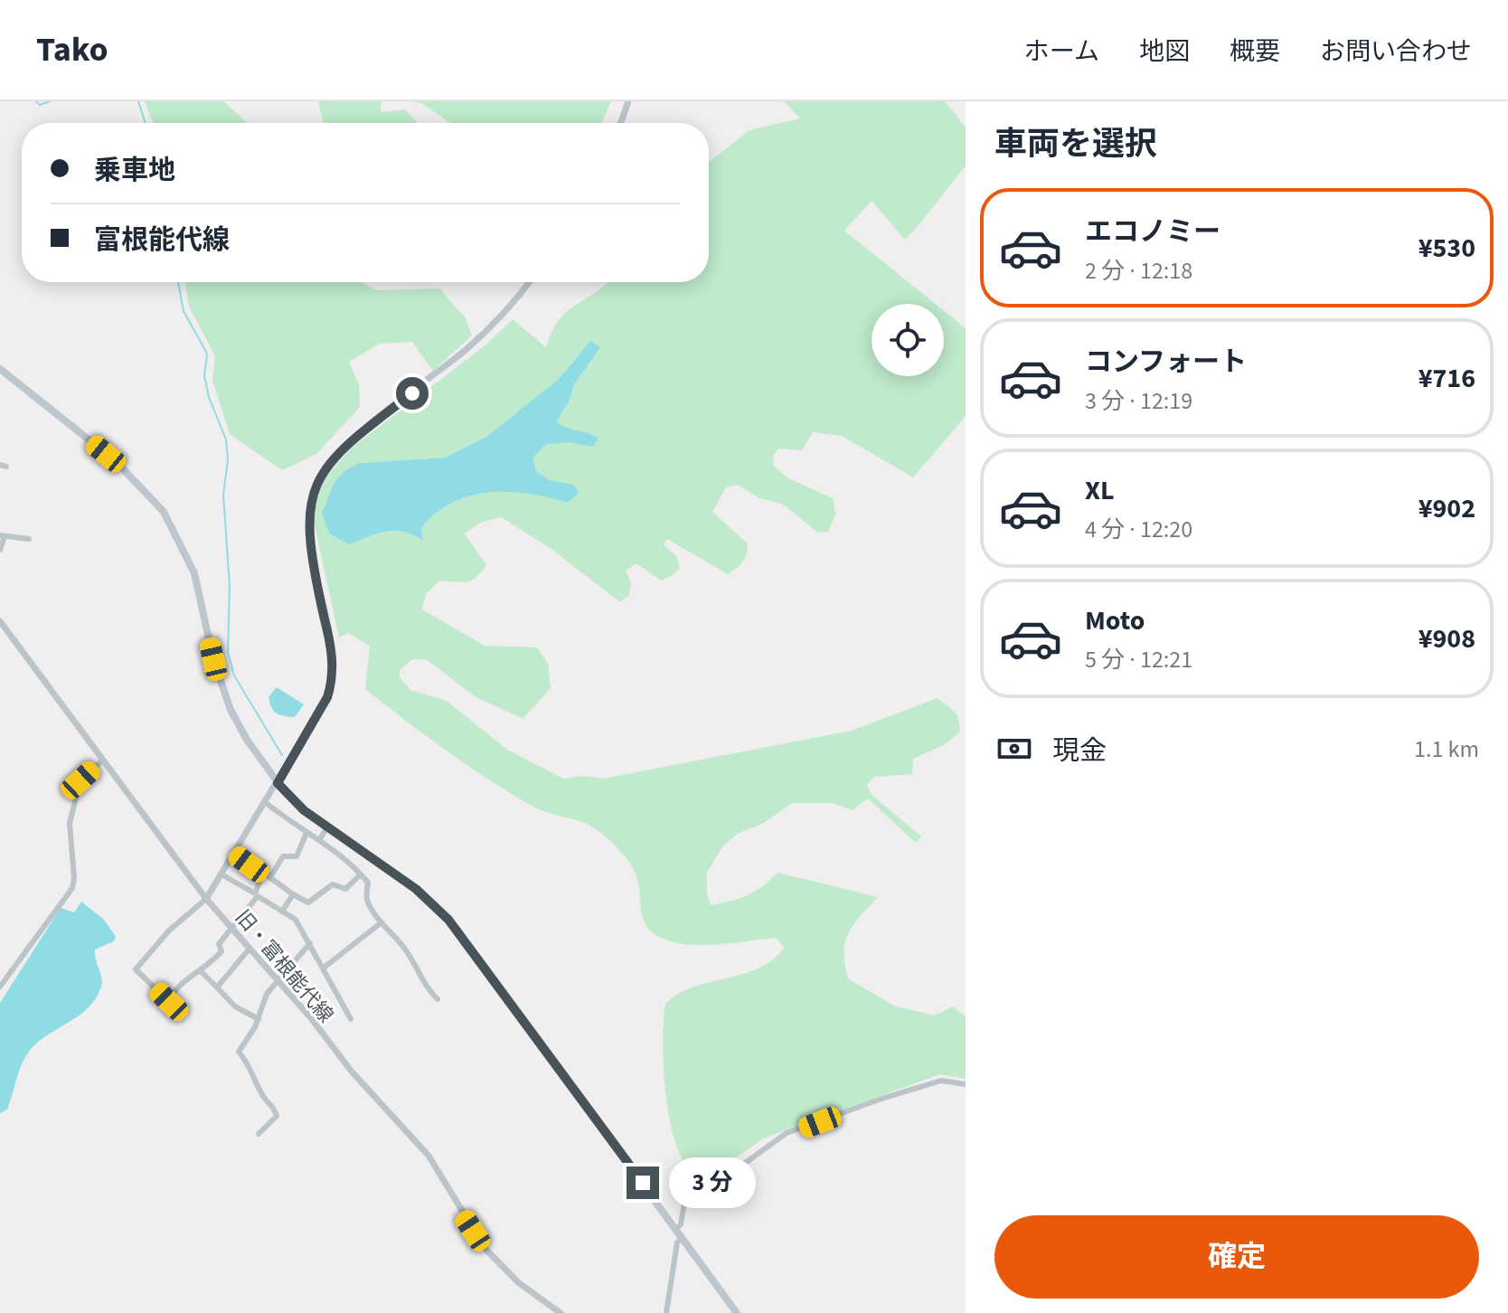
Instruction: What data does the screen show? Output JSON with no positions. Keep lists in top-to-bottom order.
{
  "streets": {
    "street": ["旧・富根能代線"]
  },
  "page": {
    "header": "Tako",
    "nav": [
      "ホーム",
      "地図",
      "概要",
      "お問い合わせ"
    ],
    "heading": "車両を選択",
    "banner": ["乗車地", "富根能代線"],
    "list": [
      {
        "name": "エコノミー",
        "note": "2 分 · 12:18",
        "value": "¥530"
      },
      {
        "name": "コンフォート",
        "note": "3 分 · 12:19",
        "value": "¥716"
      },
      {
        "name": "XL",
        "note": "4 分 · 12:20",
        "value": "¥902"
      },
      {
        "name": "Moto",
        "note": "5 分 · 12:21",
        "value": "¥908"
      }
    ],
    "pay": ["現金", "1.1 km"],
    "bubble": "3 分",
    "buttons": "確定"
  }
}
